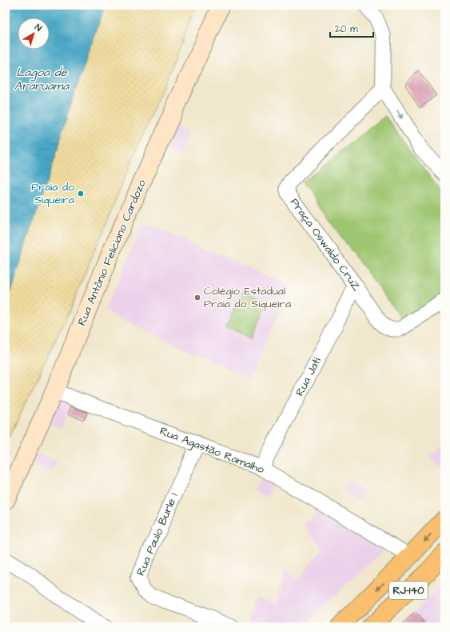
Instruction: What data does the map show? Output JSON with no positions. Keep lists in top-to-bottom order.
{
  "streets": {
    "highway": ["RJ-140"],
    "street": [
      "Praça Oswaldo CruZ",
      "Rua Antônio Feliciano Cardozo",
      "Rua Jati",
      "Rua Agastão Ramalho",
      "Rua Paulo Burle 1"
    ]
  },
  "crossings": [
    ["Praça Oswaldo CruZ", "Rua Jati"],
    ["Rua Antônio Feliciano Cardozo", "Rua Agastão Ramalho"],
    ["Rua Jati", "Rua Agastão Ramalho"],
    ["Rua Agastão Ramalho", "Rua Paulo Burle 1"],
    ["Rua Agastão Ramalho", "RJ-140"]
  ],
  "water": ["Lagoa de Araruama"],
  "places": ["Praia do Siqueira", "Colégio Estadual Praia do Siqueira"],
  "scale_bar": "20 m",
  "north": "top right"
}
